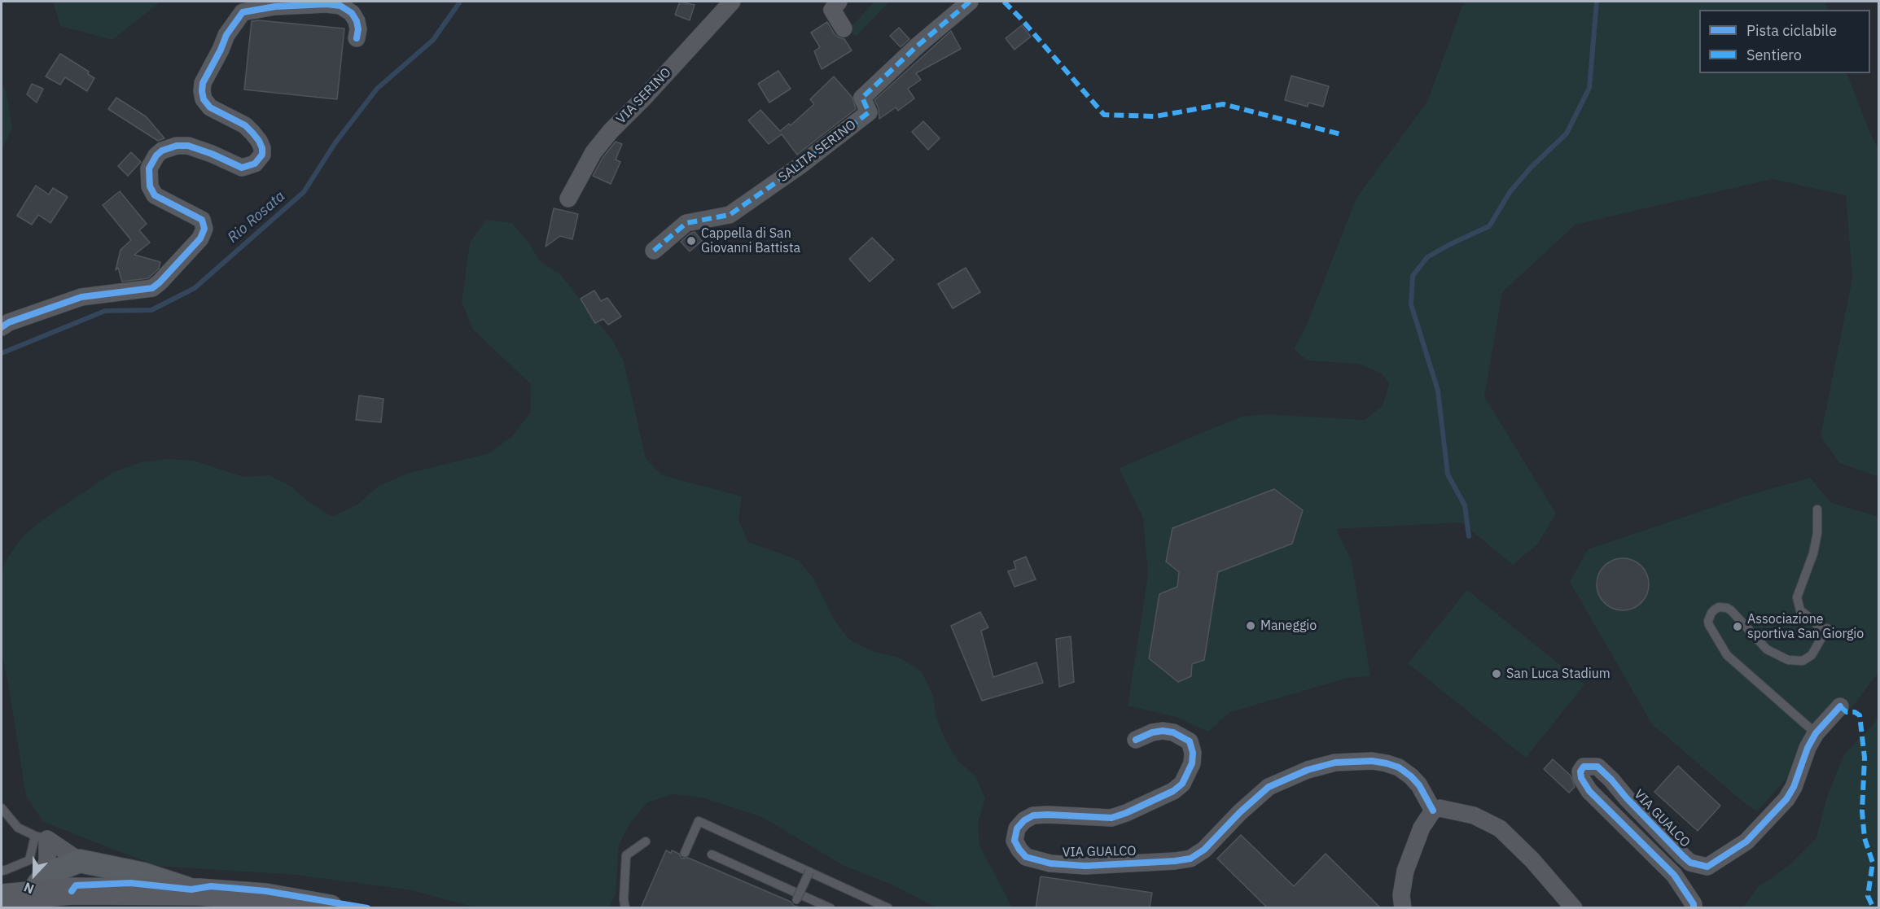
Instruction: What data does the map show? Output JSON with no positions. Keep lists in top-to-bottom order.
{
  "streets": {
    "street": ["VIA SERINO", "SALITA SERINO", "VIA GUALCO"]
  },
  "water": ["Rio Rosata"],
  "places": [
    "Cappella di San Giovanni Battista",
    "Maneggio",
    "Associazione sportiva San Giorgio",
    "San Luca Stadium"
  ],
  "legend": ["Pista ciclabile", "Sentiero"],
  "north": "bottom"
}
